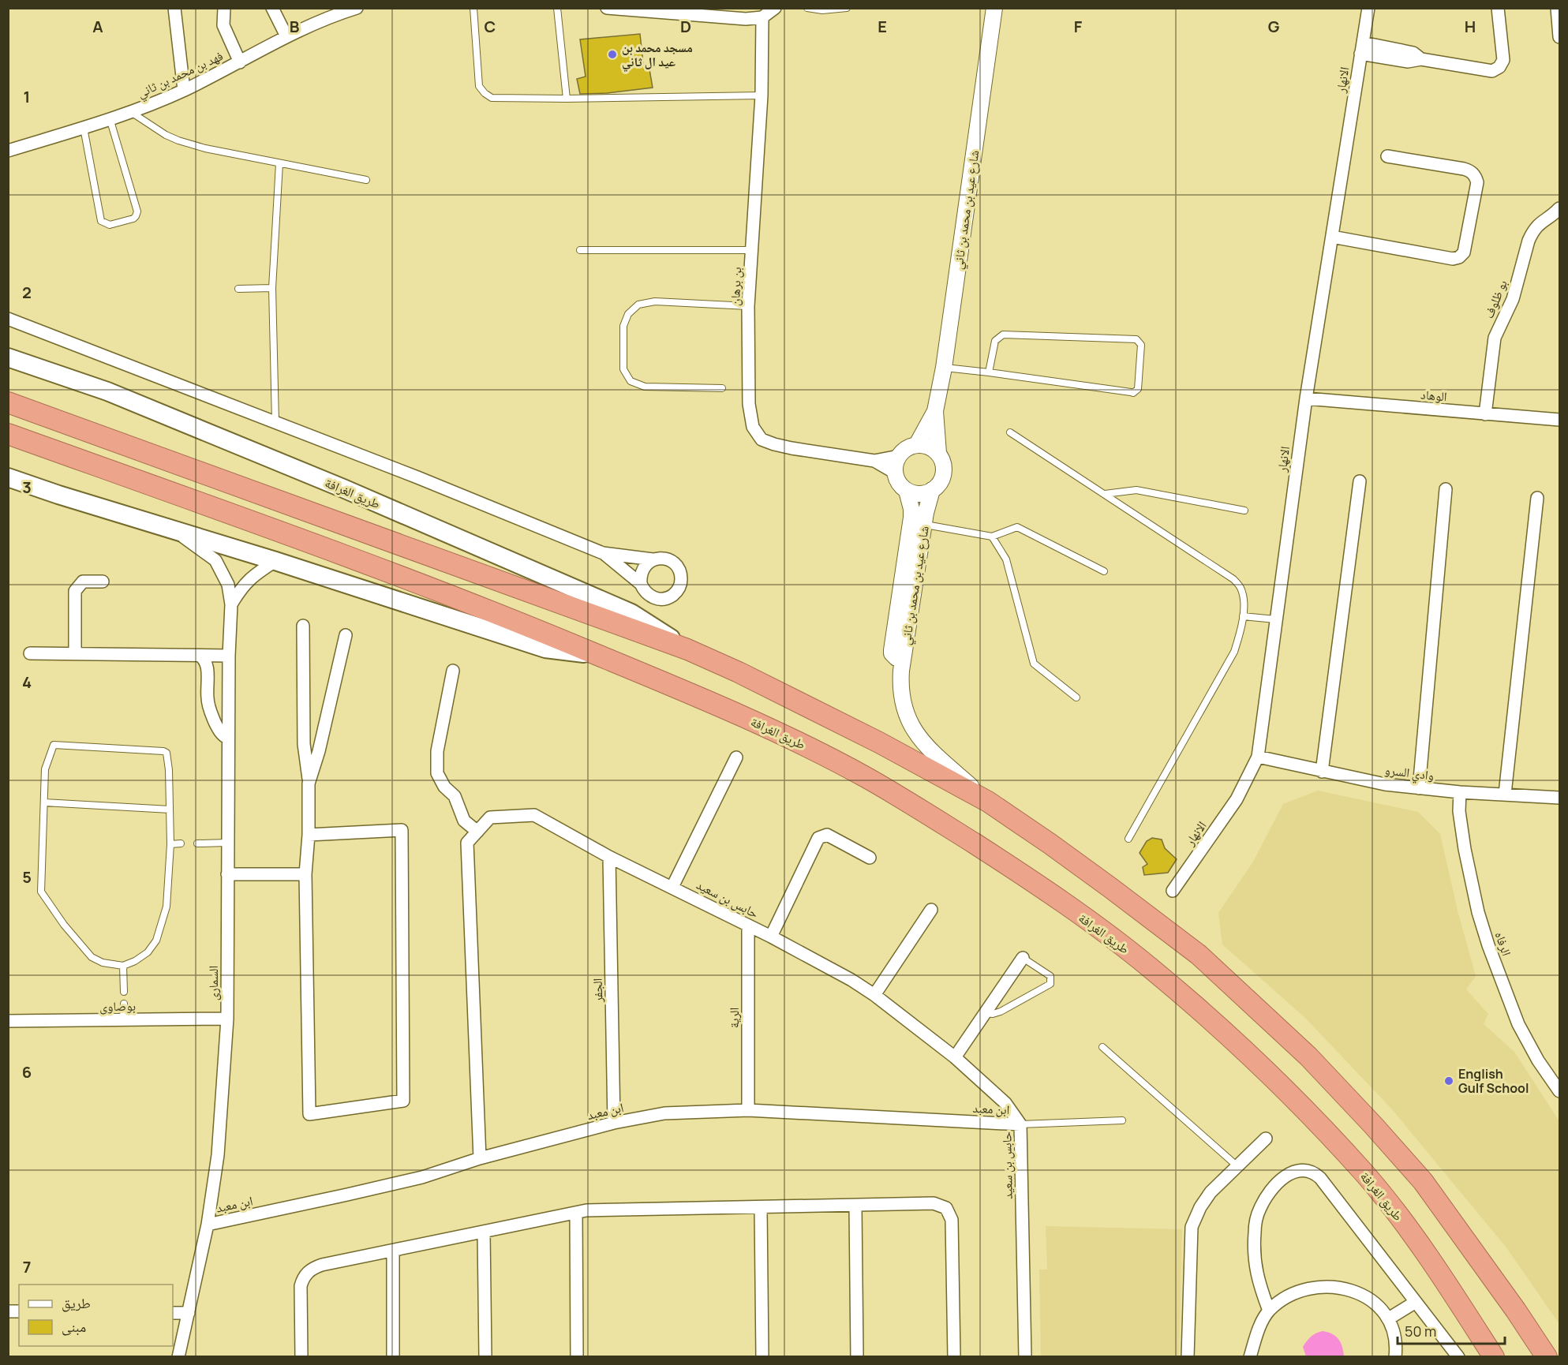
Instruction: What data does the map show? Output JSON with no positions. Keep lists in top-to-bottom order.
{
  "streets": {
    "highway": ["طريق الغرافة"],
    "street": [
      "فهد بن محمد بن ثاني",
      "الانهار",
      "شارع عيد بن محمد بن ثاني",
      "بن برهان",
      "بو ظلوف",
      "الوهاد",
      "وادي السرو",
      "حابس بن سعيد",
      "الرفاه",
      "السمارى",
      "الجفر",
      "بوصاوى",
      "الرية",
      "ابن معبد"
    ]
  },
  "crossings": [
    ["الانهار", "الوهاد"],
    ["الانهار", "وادي السرو"],
    ["شارع عيد بن محمد بن ثاني", "بن برهان"],
    ["شارع عيد بن محمد بن ثاني", "طريق الغرافة"],
    ["بو ظلوف", "الوهاد"],
    ["طريق الغرافة", "السمارى"],
    ["وادي السرو", "الرفاه"],
    ["حابس بن سعيد", "الجفر"],
    ["حابس بن سعيد", "الرية"],
    ["حابس بن سعيد", "ابن معبد"],
    ["السمارى", "بوصاوى"],
    ["السمارى", "ابن معبد"],
    ["الجفر", "ابن معبد"],
    ["الرية", "ابن معبد"]
  ],
  "places": ["مسجد محمد بن عيد ال ثاني", "English Gulf School"],
  "legend": ["طريق", "مبنى"],
  "scale_bar": "50 m",
  "grid": {
    "columns": [
      "A",
      "B",
      "C",
      "D",
      "E",
      "F",
      "G",
      "H"
    ],
    "rows": [
      "1",
      "2",
      "3",
      "4",
      "5",
      "6",
      "7"
    ]
  }
}
